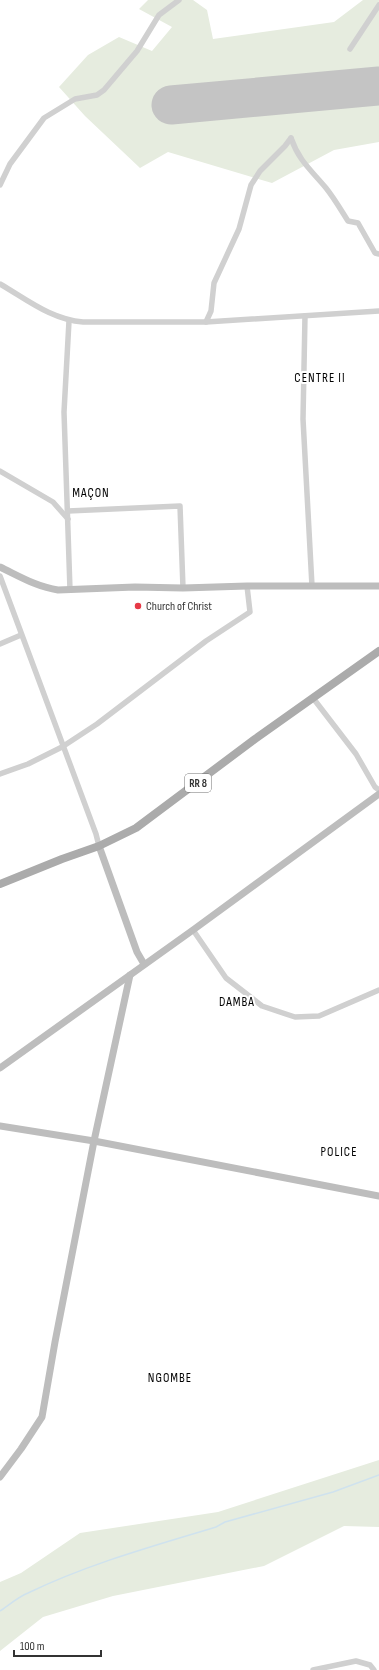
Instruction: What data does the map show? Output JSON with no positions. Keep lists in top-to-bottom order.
{
  "streets": {
    "main road": ["RR 8"]
  },
  "districts": [
    "CENTRE II",
    "MAÇON",
    "DAMBA",
    "POLICE",
    "NGOMBE"
  ],
  "places": ["Church of Christ"],
  "scale_bar": "100 m"
}
